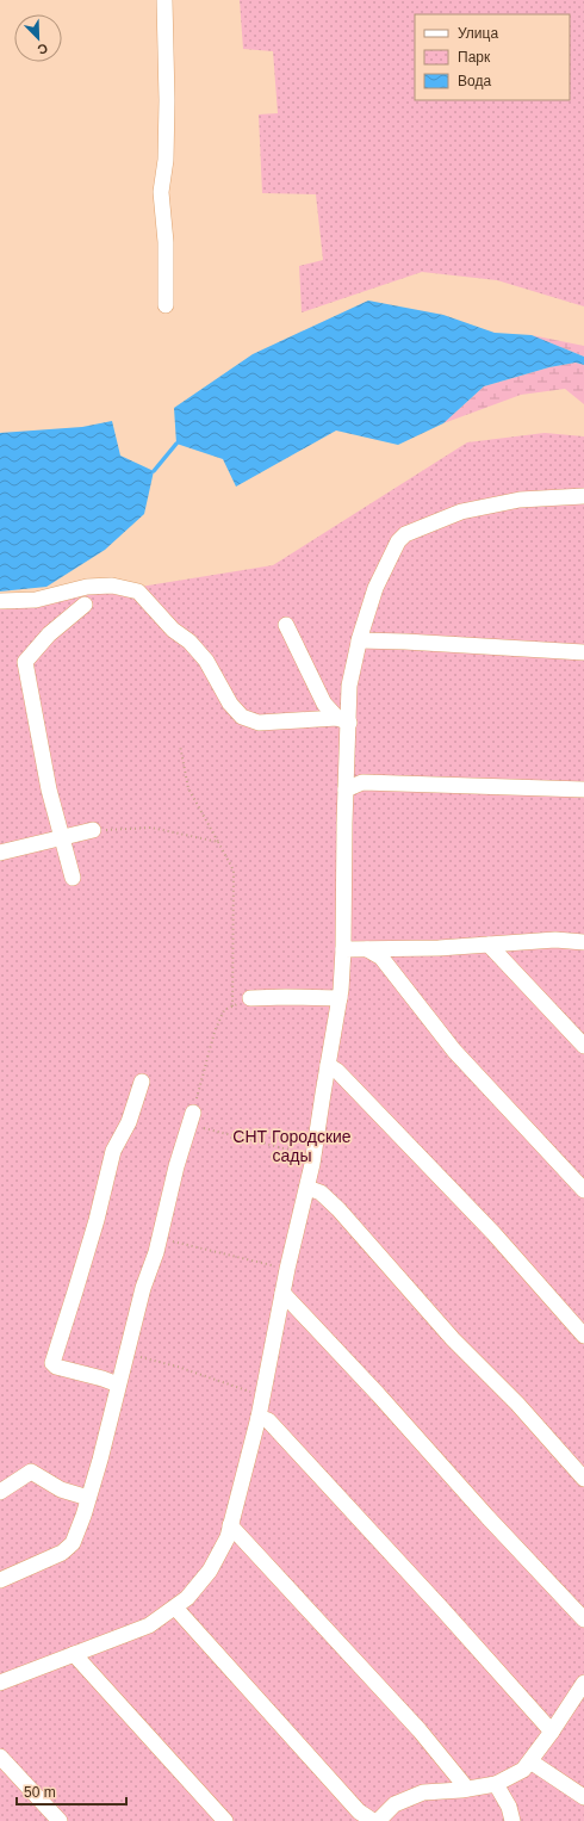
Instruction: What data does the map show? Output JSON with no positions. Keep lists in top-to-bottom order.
{
  "parks": ["СНТ Городские сады"],
  "legend": ["Улица", "Парк", "Вода"],
  "scale_bar": "50 m",
  "north": "bottom right"
}
